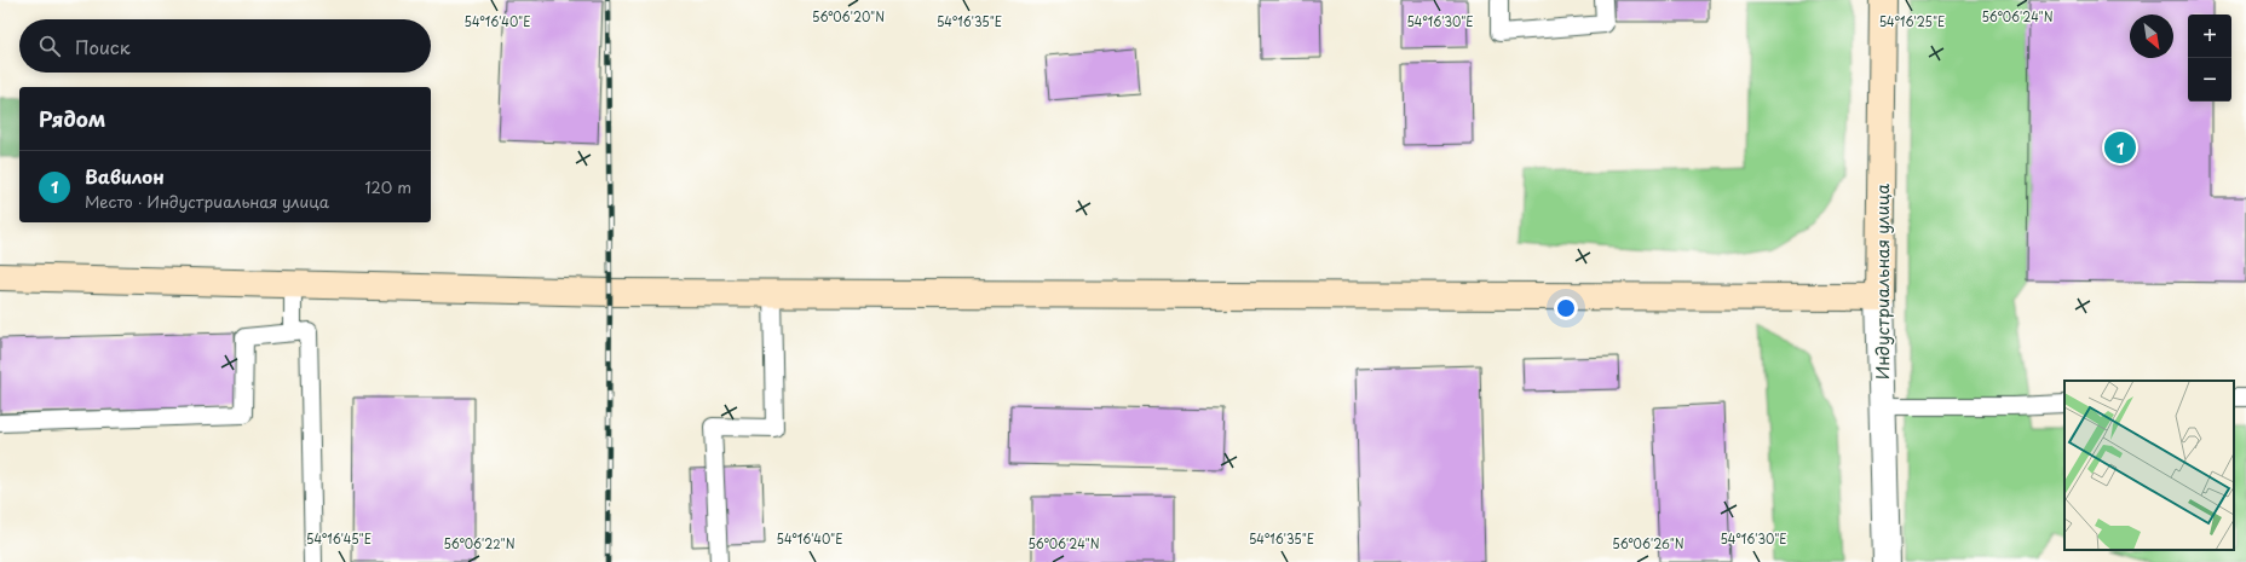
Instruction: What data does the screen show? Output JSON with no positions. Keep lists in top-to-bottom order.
{
  "streets": {
    "main road": ["Индустриальная улица"]
  },
  "north": "bottom right",
  "page": {
    "map_buttons": ["+", "−"],
    "search": "Поиск",
    "heading": "Рядом",
    "pins": "1",
    "list": [
      {
        "mark": "1",
        "name": "Вавилон",
        "note": "Место · Индустриальная улица",
        "value": "120 m"
      }
    ]
  },
  "coordinates": [
    "56°06'20\"N",
    "56°06'24\"N",
    "54°16'40\"E",
    "54°16'35\"E",
    "54°16'30\"E",
    "54°16'25\"E",
    "54°16'45\"E",
    "56°06'22\"N",
    "56°06'26\"N"
  ]
}
